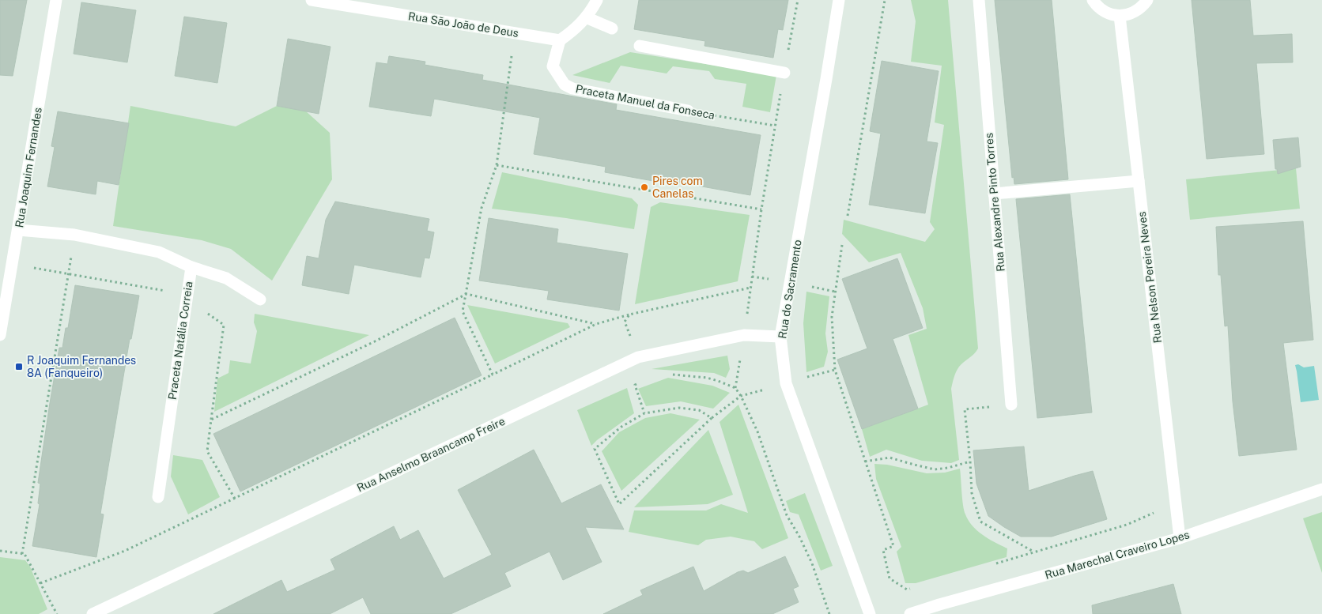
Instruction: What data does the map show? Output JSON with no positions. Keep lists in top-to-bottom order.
{
  "streets": {
    "street": [
      "Rua São João de Deus",
      "Praceta Manuel da Fonseca",
      "Rua Joaquim Fernandes",
      "Rua Alexandre Pinto Torres",
      "Rua Nelson Pereira Neves",
      "Rua do Sacramento",
      "Praceta Natália Correia",
      "Rua Anselmo Braancamp Freire",
      "Rua Marechal Craveiro Lopes"
    ]
  },
  "crossings": [
    ["Rua São João de Deus", "Praceta Manuel da Fonseca"],
    ["Rua Joaquim Fernandes", "Praceta Natália Correia"],
    ["Rua Nelson Pereira Neves", "Rua Marechal Craveiro Lopes"],
    ["Rua do Sacramento", "Rua Anselmo Braancamp Freire"]
  ],
  "places": {
    "other": ["Pires com Canelas"],
    "transit": ["R Joaquim Fernandes 8A (Fanqueiro)"]
  }
}
